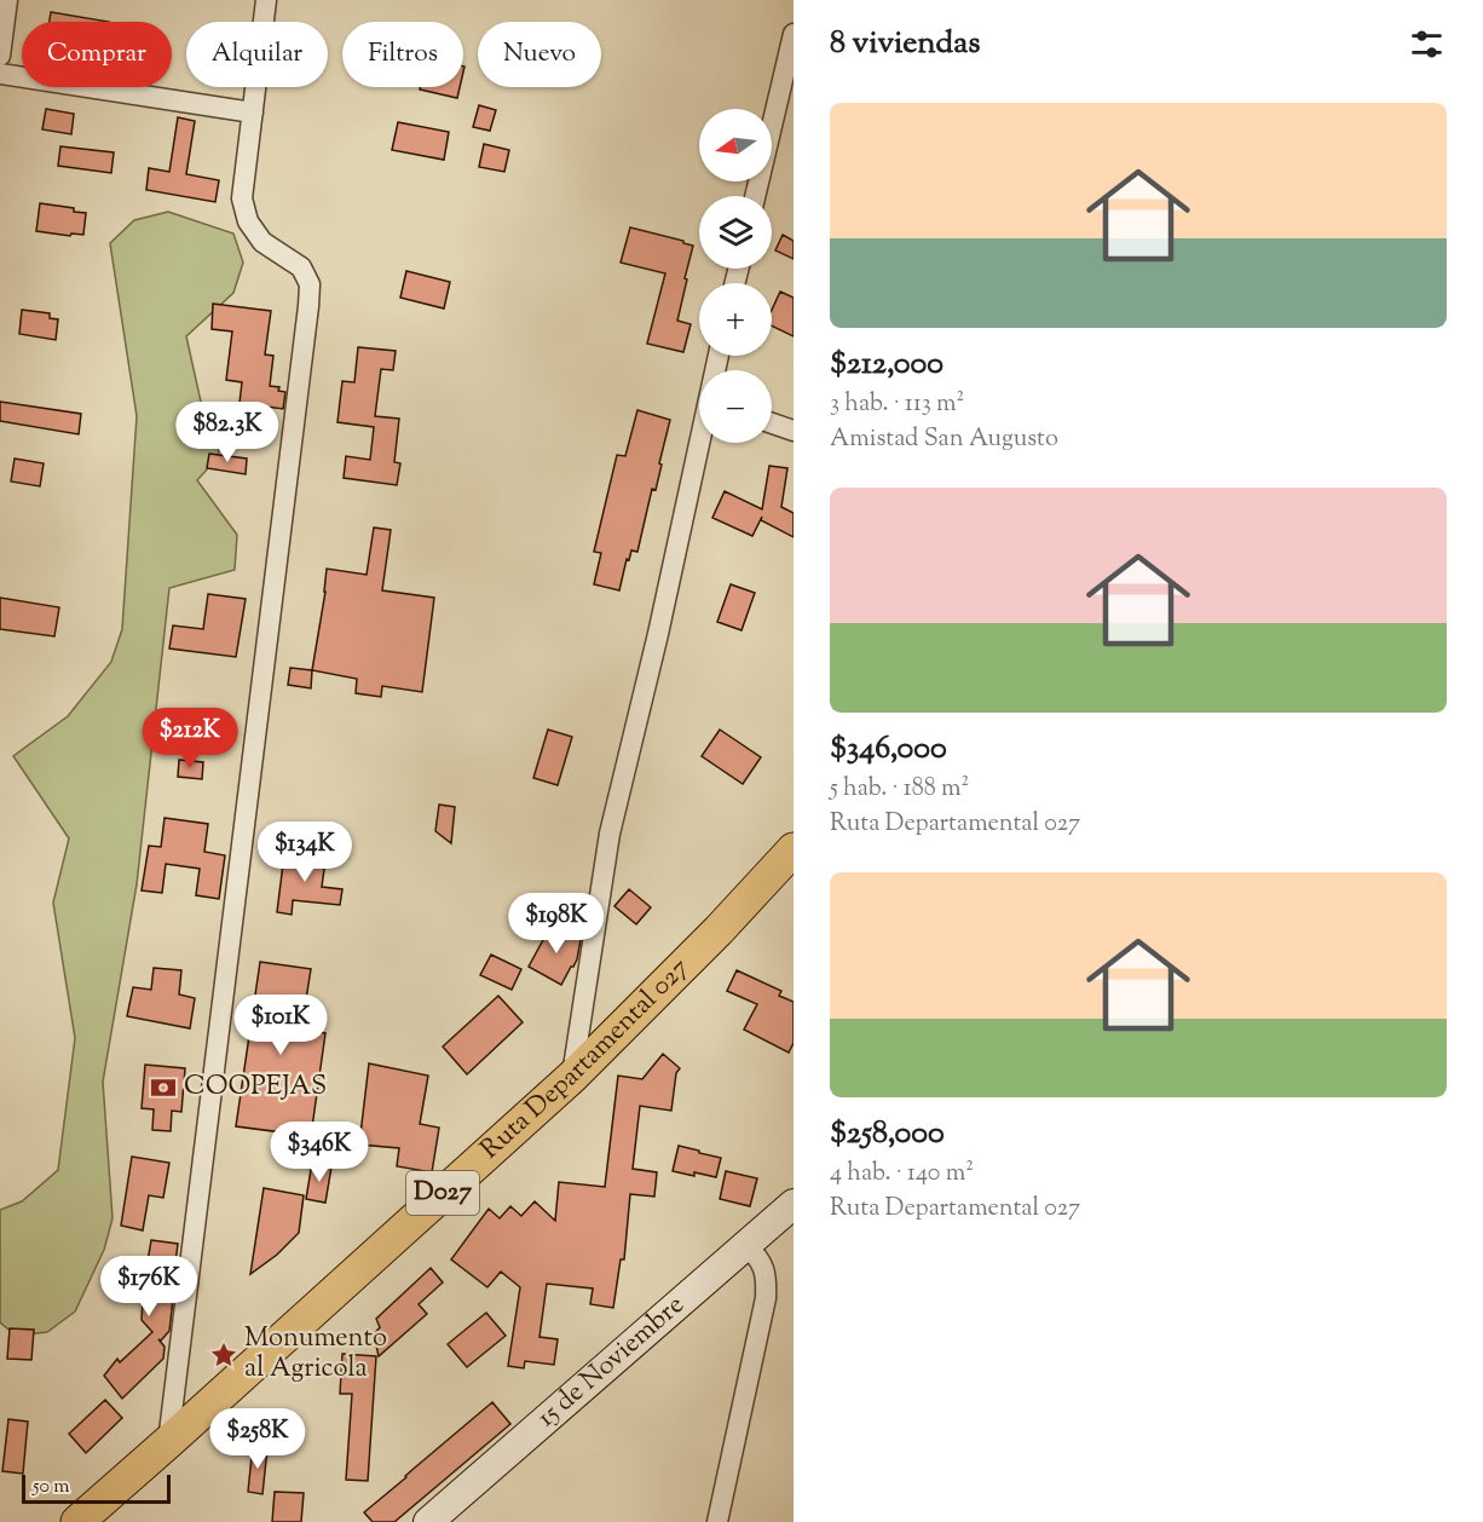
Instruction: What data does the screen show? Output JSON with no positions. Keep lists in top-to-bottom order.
{
  "streets": {
    "main road": ["Ruta Departamental 027", "D027"],
    "street": ["15 de Noviembre"]
  },
  "places": {
    "bank": ["COOPEJAS"],
    "place": ["Monumento al Agricola"]
  },
  "scale_bar": "50 m",
  "north": "left",
  "page": {
    "heading": "8 viviendas",
    "chip": [
      "Comprar",
      "Alquilar",
      "Filtros",
      "Nuevo"
    ],
    "list": [
      {
        "name": "$212,000",
        "note": "3 hab. · 113 m² · Amistad San Augusto"
      },
      {
        "name": "$346,000",
        "note": "5 hab. · 188 m² · Ruta Departamental 027"
      },
      {
        "name": "$258,000",
        "note": "4 hab. · 140 m² · Ruta Departamental 027"
      }
    ],
    "map_buttons": ["+", "−"],
    "price": [
      "$82.3K",
      "$212K",
      "$134K",
      "$198K",
      "$101K",
      "$346K",
      "$176K",
      "$258K"
    ],
    "scale": "50 m"
  }
}
